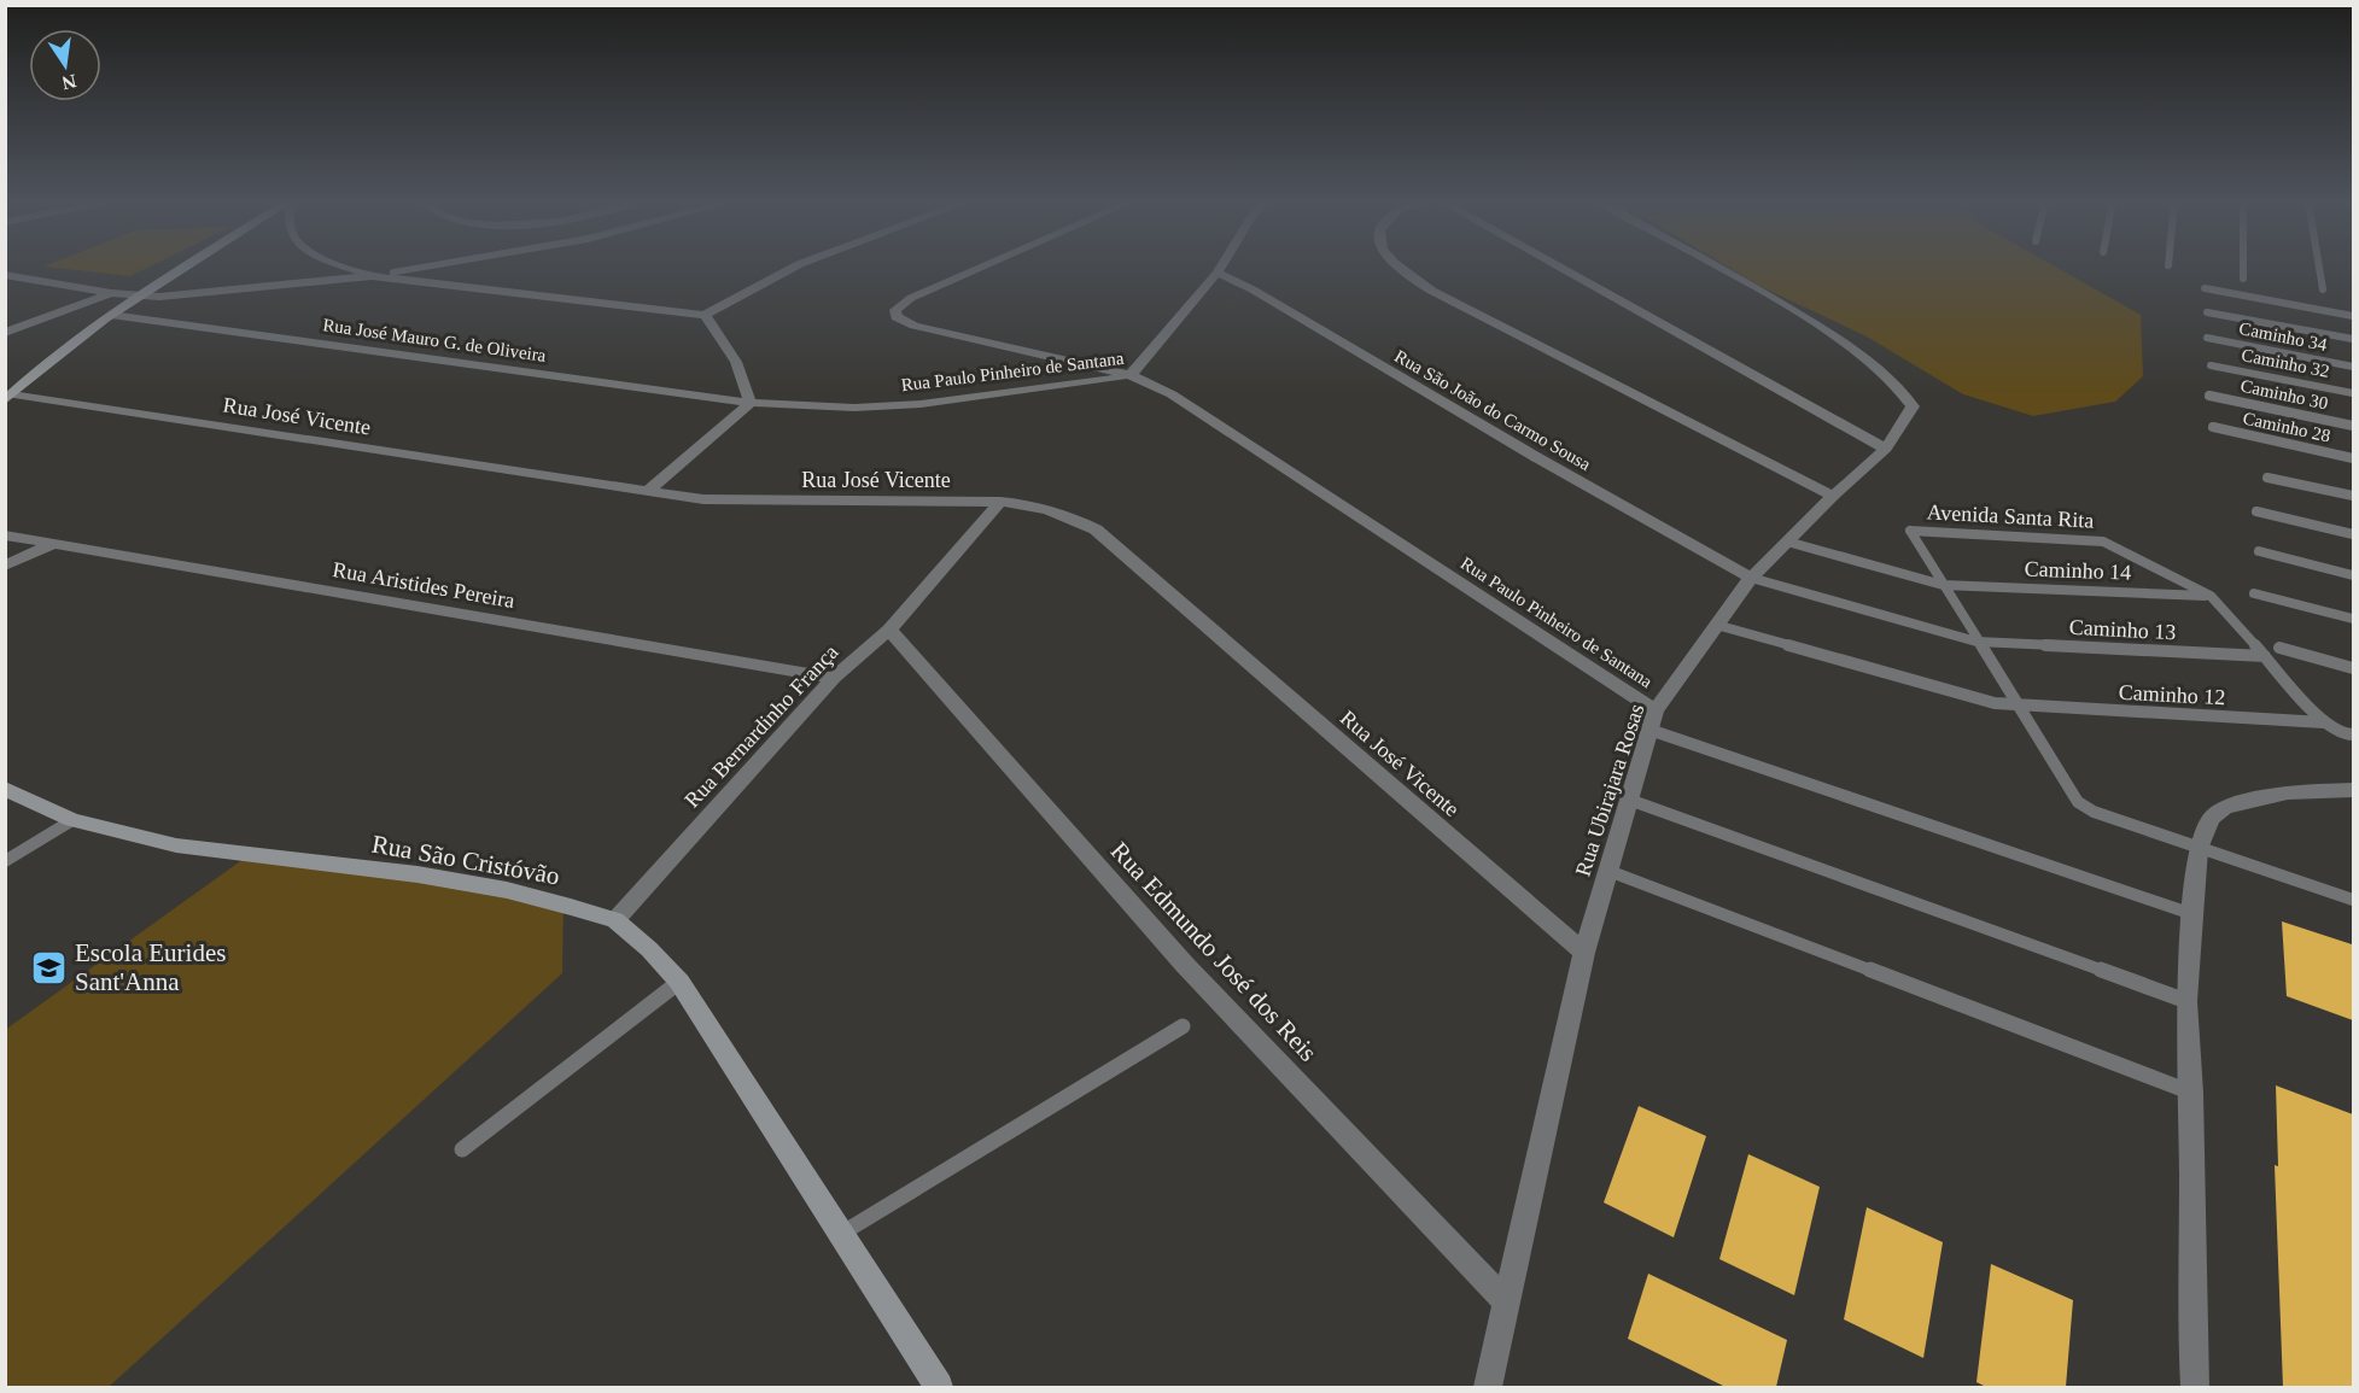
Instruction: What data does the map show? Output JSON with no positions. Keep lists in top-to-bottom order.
{
  "streets": {
    "main road": ["Rua São Cristóvão"],
    "street": [
      "Rua José Mauro G. de Oliveira",
      "Rua Paulo Pinheiro de Santana",
      "Rua São João do Carmo Sousa",
      "Rua José Vicente",
      "Rua Aristides Pereira",
      "Rua Bernardinho França",
      "Rua Ubirajara Rosas",
      "Rua Edmundo José dos Reis"
    ],
    "lane": [
      "Caminho 34",
      "Caminho 32",
      "Caminho 30",
      "Caminho 28",
      "Avenida Santa Rita",
      "Caminho 14",
      "Caminho 13",
      "Caminho 12"
    ]
  },
  "crossings": [
    ["Rua José Mauro G. de Oliveira", "Rua Paulo Pinheiro de Santana"],
    ["Rua Paulo Pinheiro de Santana", "Rua Ubirajara Rosas"],
    ["Rua São João do Carmo Sousa", "Caminho 13"],
    ["Rua São João do Carmo Sousa", "Rua Ubirajara Rosas"],
    ["Rua José Vicente", "Rua Bernardinho França"],
    ["Rua José Vicente", "Rua Ubirajara Rosas"],
    ["Avenida Santa Rita", "Caminho 14"],
    ["Avenida Santa Rita", "Caminho 13"],
    ["Avenida Santa Rita", "Caminho 12"],
    ["Caminho 14", "Rua Ubirajara Rosas"],
    ["Rua Aristides Pereira", "Rua Bernardinho França"],
    ["Caminho 13", "Rua Ubirajara Rosas"],
    ["Caminho 12", "Rua Ubirajara Rosas"],
    ["Rua Bernardinho França", "Rua São Cristóvão"],
    ["Rua Bernardinho França", "Rua Edmundo José dos Reis"],
    ["Rua Ubirajara Rosas", "Rua Edmundo José dos Reis"]
  ],
  "places": {
    "school or university": ["Escola Eurides Sant'Anna"]
  },
  "north": "bottom"
}
